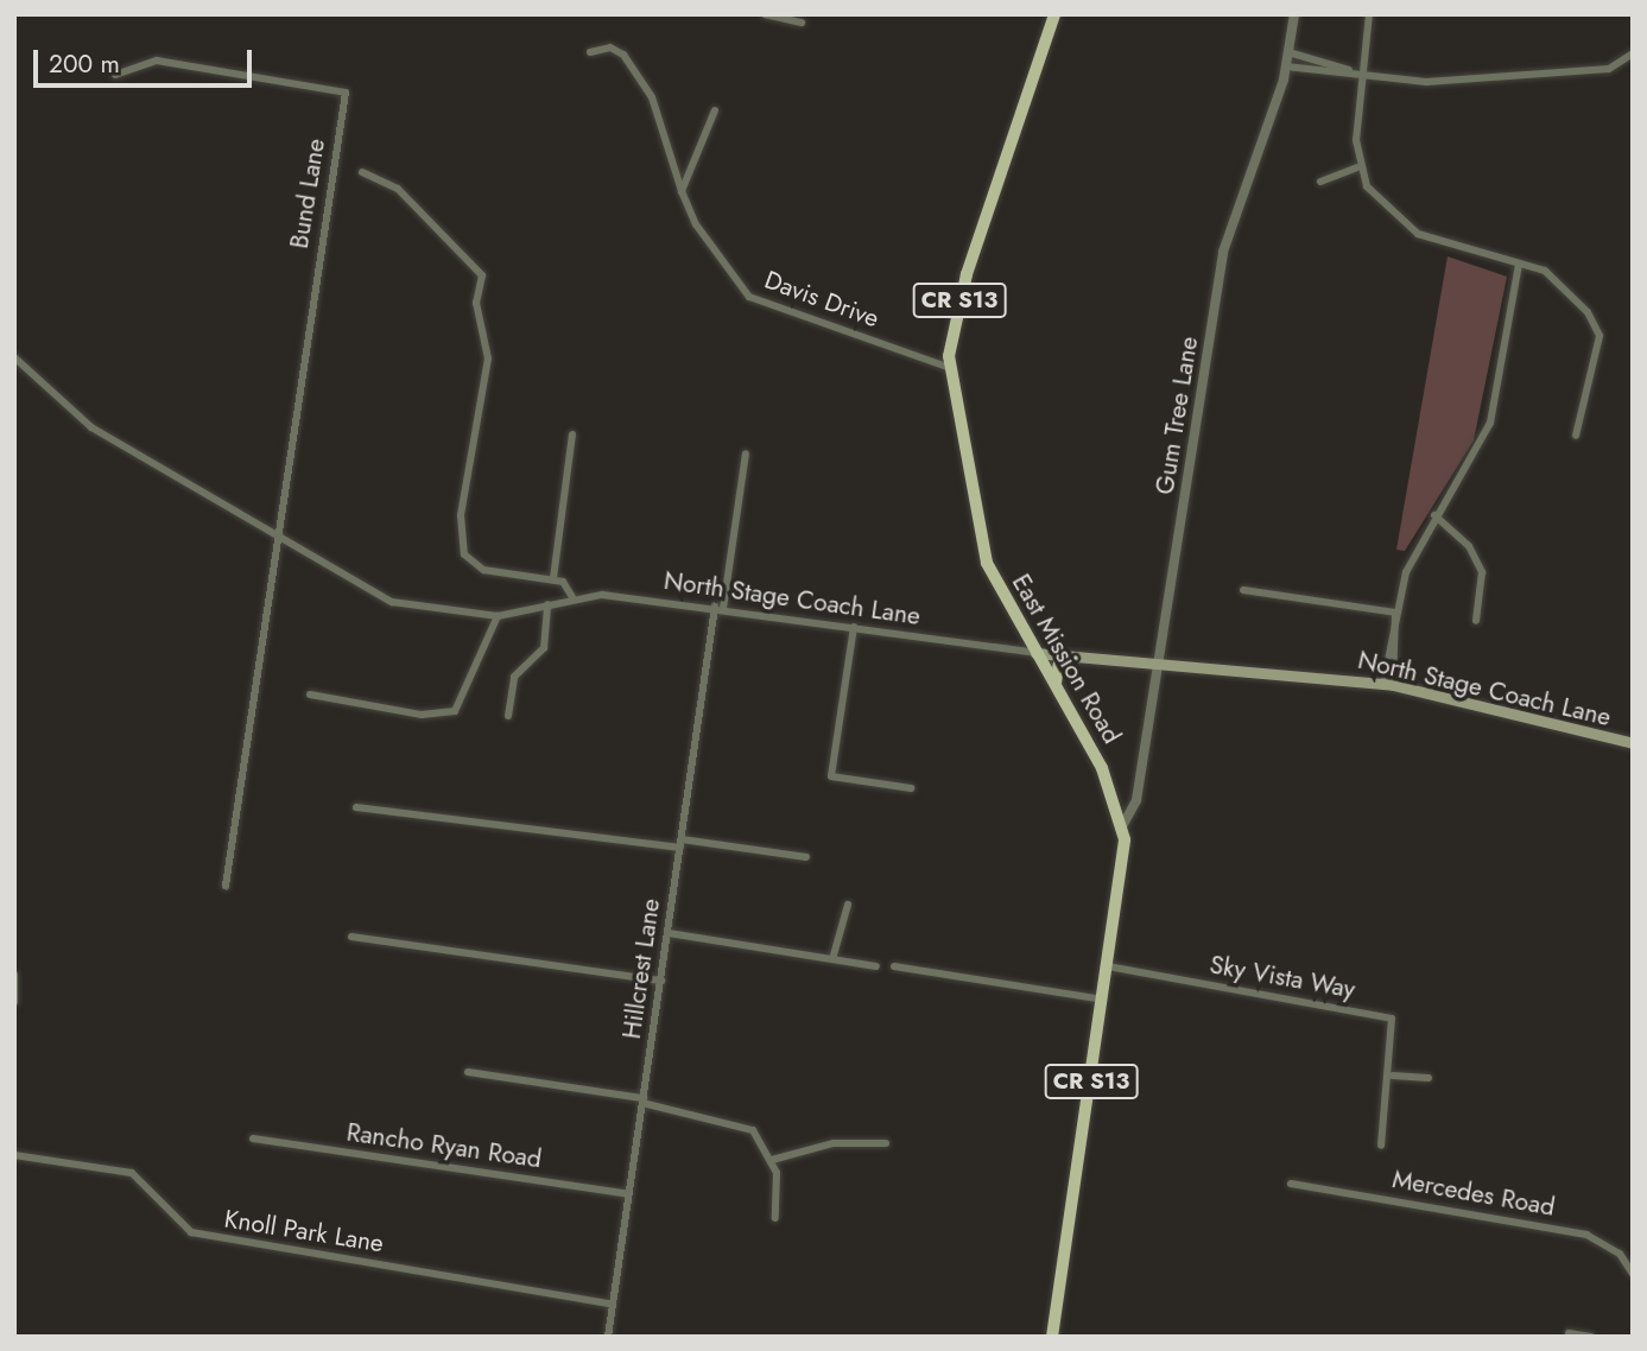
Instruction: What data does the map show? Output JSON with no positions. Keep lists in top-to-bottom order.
{
  "streets": {
    "main road": ["CR S13", "North Stage Coach Lane", "East Mission Road"],
    "street": [
      "Bund Lane",
      "Davis Drive",
      "Gum Tree Lane",
      "Hillcrest Lane",
      "Sky Vista Way",
      "Rancho Ryan Road",
      "Mercedes Road",
      "Knoll Park Lane"
    ]
  },
  "crossings": [
    ["Bund Lane", "North Stage Coach Lane"],
    ["Davis Drive", "East Mission Road"],
    ["Gum Tree Lane", "North Stage Coach Lane"],
    ["Gum Tree Lane", "East Mission Road"],
    ["North Stage Coach Lane", "East Mission Road"],
    ["North Stage Coach Lane", "Hillcrest Lane"],
    ["East Mission Road", "Sky Vista Way"],
    ["Hillcrest Lane", "Rancho Ryan Road"],
    ["Hillcrest Lane", "Knoll Park Lane"]
  ],
  "scale_bar": "200 m"
}
